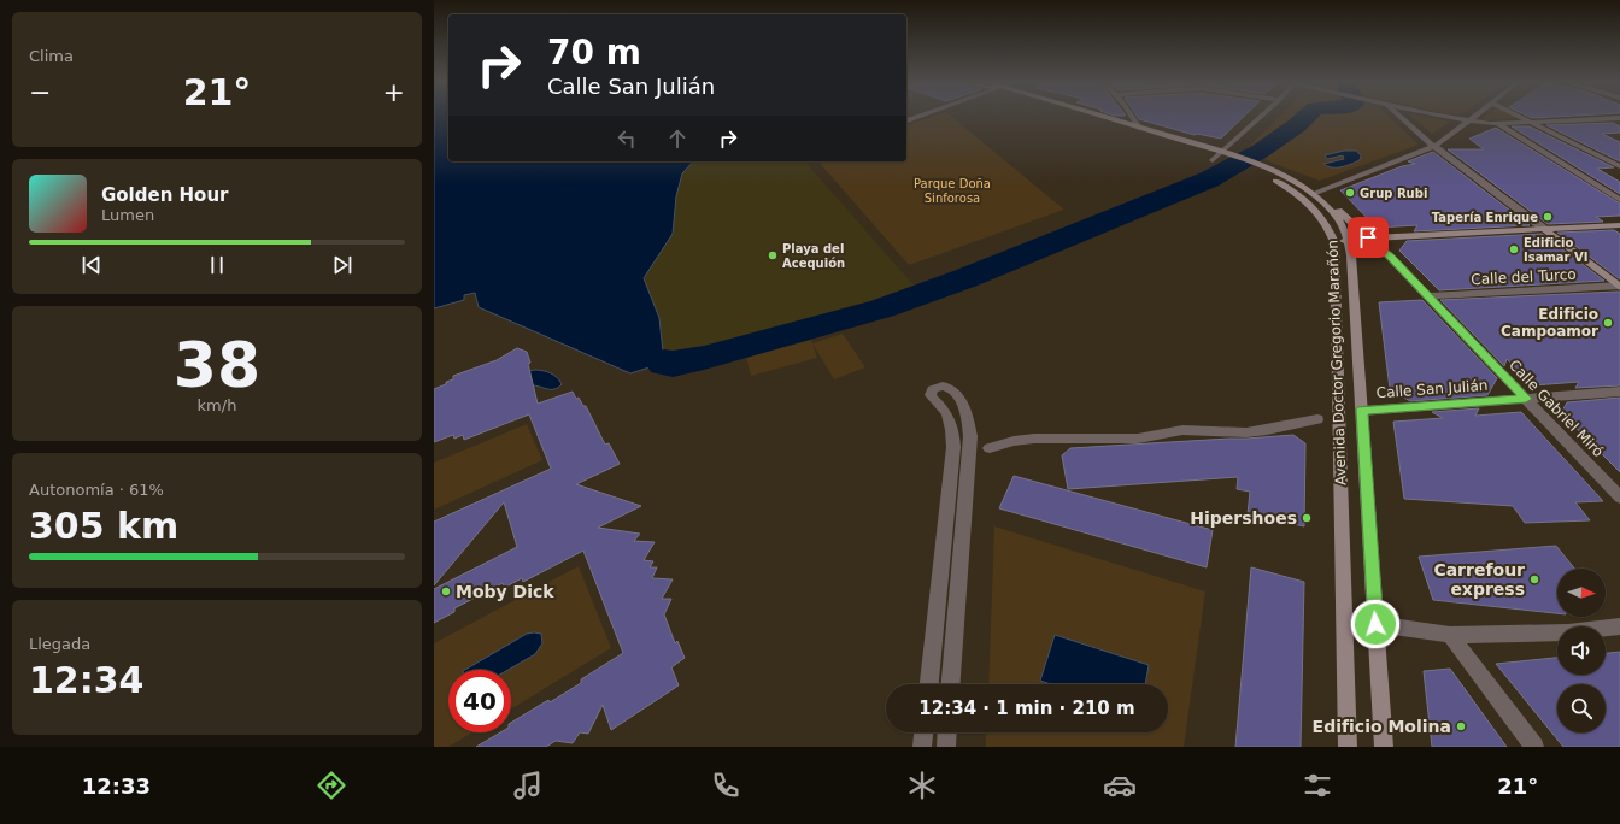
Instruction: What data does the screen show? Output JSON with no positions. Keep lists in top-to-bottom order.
{
  "streets": {
    "street": [
      "Calle del Turco",
      "Avenida Doctor Gregorio Marañón",
      "Calle San Julián",
      "Calle Gabriel Miró"
    ]
  },
  "crossings": [
    ["Calle del Turco", "Calle Gabriel Miró"],
    ["Avenida Doctor Gregorio Marañón", "Calle San Julián"],
    ["Calle San Julián", "Calle Gabriel Miró"]
  ],
  "parks": ["Parque Doña Sinforosa"],
  "places": [
    "Grup Rubi",
    "Tapería Enrique",
    "Edificio Isamar VI",
    "Playa del Acequión",
    "Edificio Campoamor",
    "Hipershoes",
    "Carrefour express",
    "Moby Dick",
    "Edificio Molina"
  ],
  "north": "right",
  "page": {
    "tile": [
      "Clima",
      ["38", "km/h"],
      ["Autonomía · 61%", "305 km"],
      ["Llegada", "12:34"]
    ],
    "turn": ["70 m", "Calle San Julián"],
    "heat": ["−", "21°", "+"],
    "song": ["Golden Hour", "Lumen"],
    "limit": "40",
    "trip": "12:34 · 1 min · 210 m",
    "tabs": ["12:33", "21°"]
  }
}
